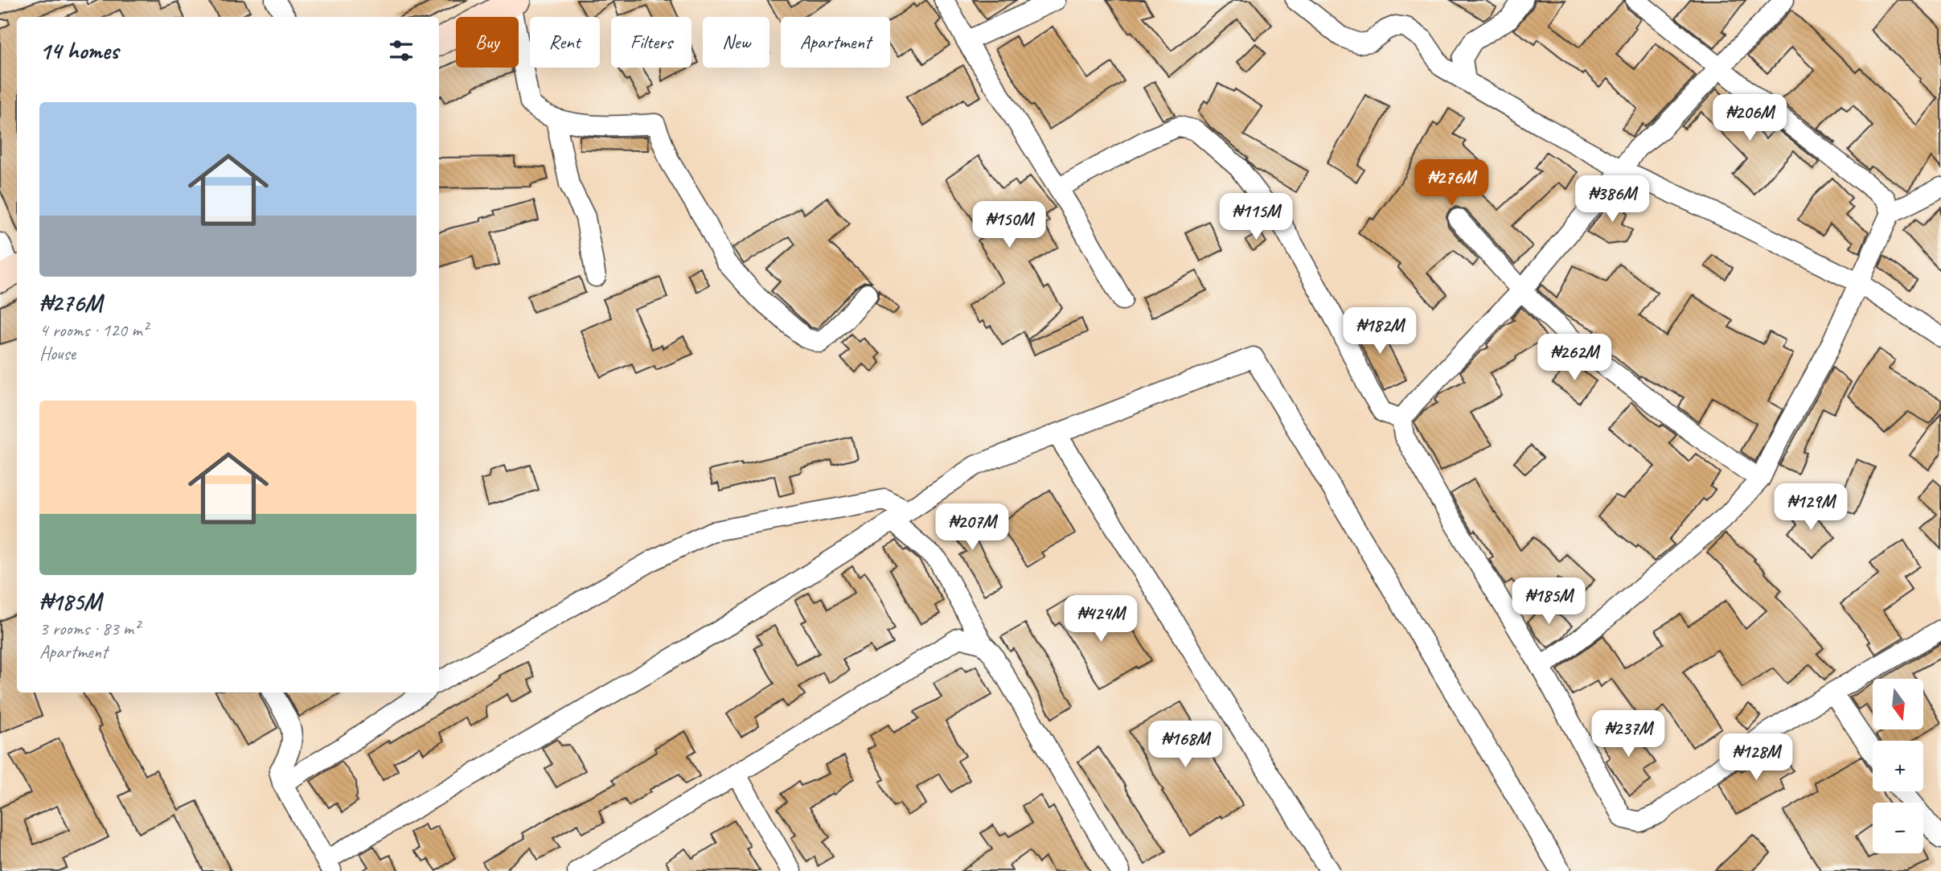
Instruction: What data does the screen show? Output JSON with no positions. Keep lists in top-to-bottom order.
{
  "north": "bottom",
  "page": {
    "chip": [
      "Buy",
      "Rent",
      "Filters",
      "New",
      "Apartment"
    ],
    "heading": "14 homes",
    "list": [
      {
        "name": "₦276M",
        "note": "4 rooms · 120 m² · House"
      },
      {
        "name": "₦185M",
        "note": "3 rooms · 83 m² · Apartment"
      }
    ],
    "price": [
      "₦206M",
      "₦276M",
      "₦386M",
      "₦115M",
      "₦150M",
      "₦182M",
      "₦262M",
      "₦129M",
      "₦207M",
      "₦185M",
      "₦424M",
      "₦237M",
      "₦168M",
      "₦128M"
    ],
    "map_buttons": ["+", "−"]
  }
}
